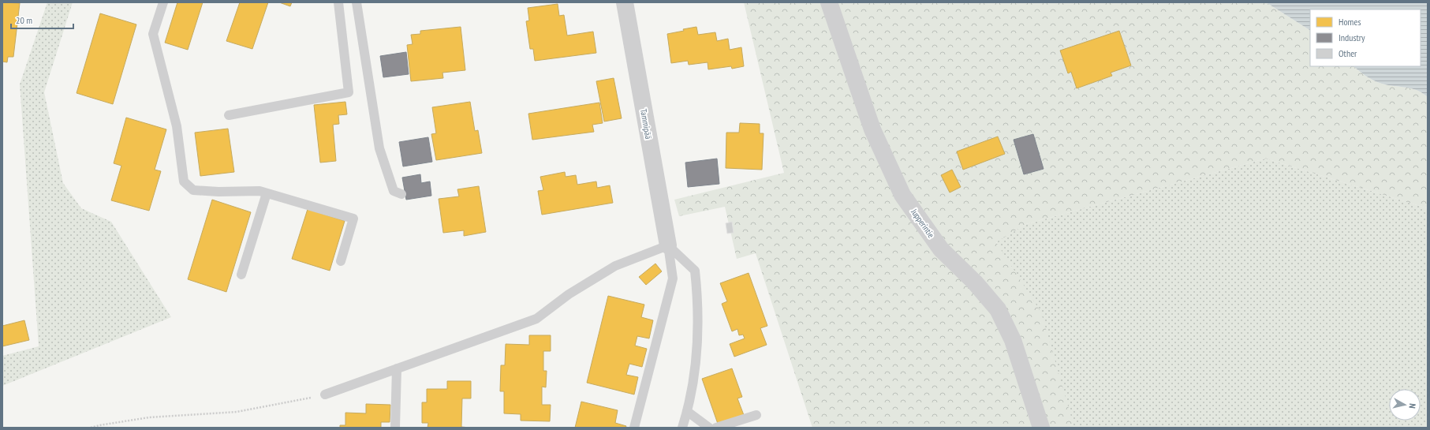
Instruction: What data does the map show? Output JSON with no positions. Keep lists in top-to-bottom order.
{
  "streets": {
    "street": ["Tammipää", "Jupperintie"]
  },
  "legend": ["Homes", "Industry", "Other"],
  "scale_bar": "20 m",
  "north": "right"
}
